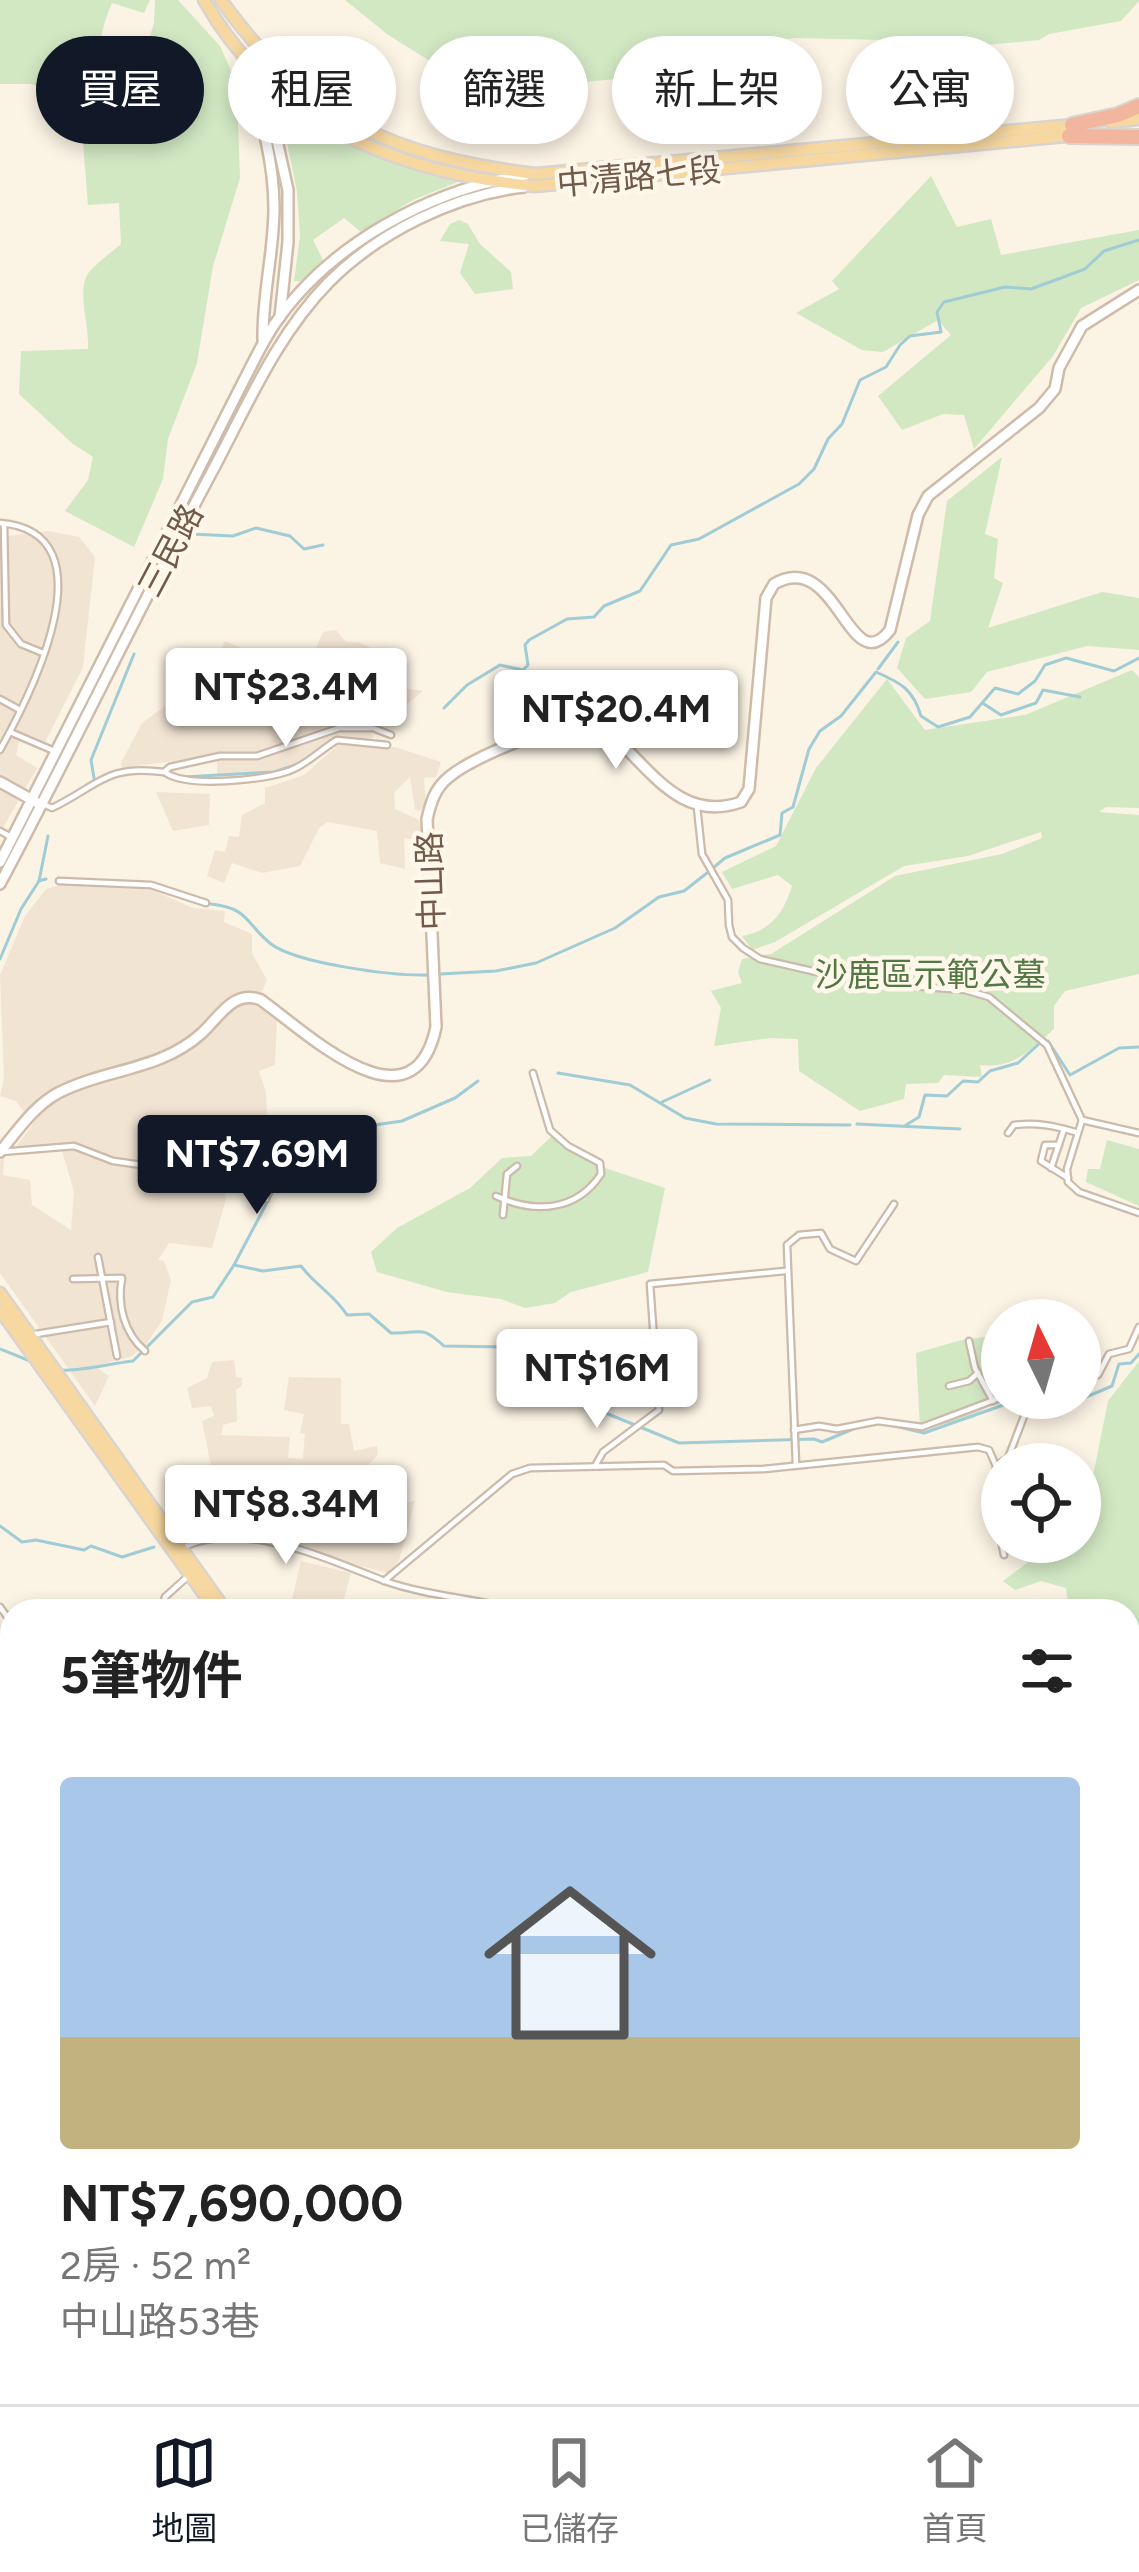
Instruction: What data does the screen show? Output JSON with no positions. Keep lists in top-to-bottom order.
{
  "streets": {
    "main road": ["中清路七段"],
    "street": ["三民路", "中山路"]
  },
  "crossings": [
    ["中清路七段", "三民路"]
  ],
  "parks": ["沙鹿區示範公墓"],
  "north": "top",
  "page": {
    "chip": [
      "買屋",
      "租屋",
      "篩選",
      "新上架",
      "公寓"
    ],
    "price": [
      "NT$23.4M",
      "NT$20.4M",
      "NT$7.69M",
      "NT$16M",
      "NT$8.34M"
    ],
    "heading": "5筆物件",
    "list": [
      {
        "name": "NT$7,690,000",
        "note": "2房 · 52 m² · 中山路53巷"
      }
    ],
    "tabs": ["地圖", "已儲存", "首頁"]
  }
}
